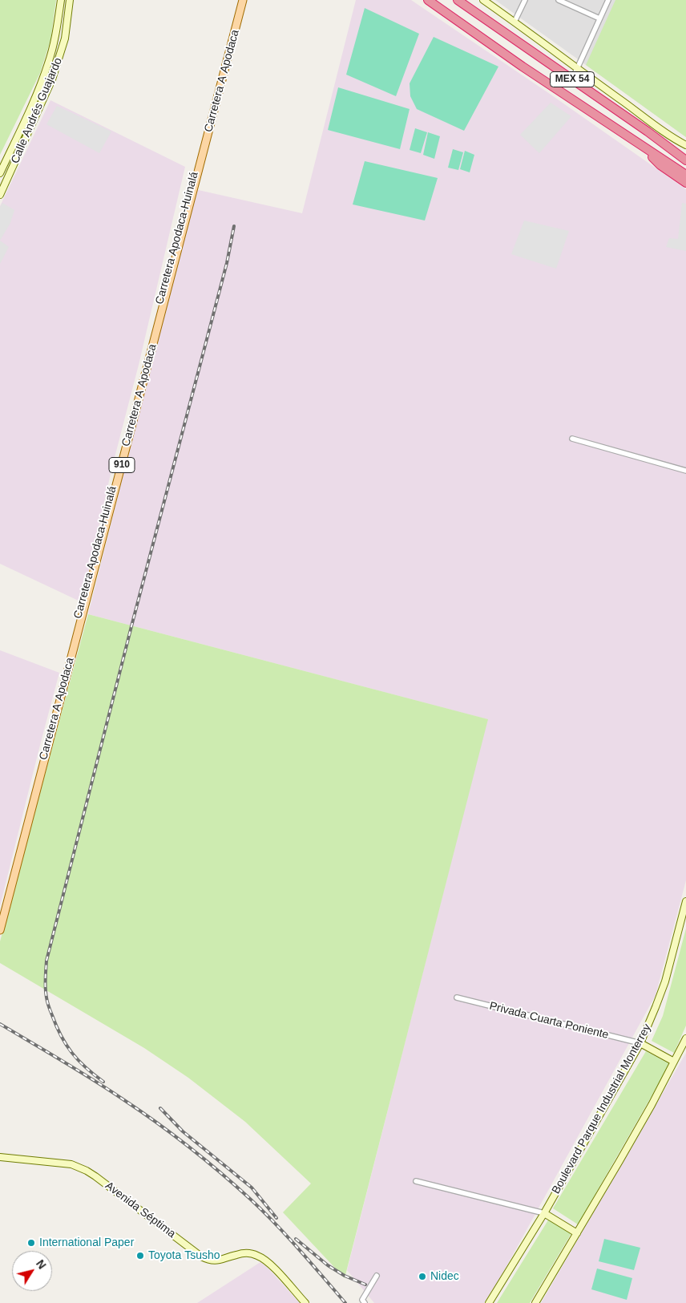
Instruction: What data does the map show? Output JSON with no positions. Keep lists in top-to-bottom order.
{
  "streets": {
    "highway": ["MEX 54"],
    "main road": ["Carretera A Apodaca", "Carretera Apodaca-Huinalá", "910"],
    "street": [
      "Calle Andrés Guajardo",
      "Privada Cuarta Poniente",
      "Boulevard Parque Industrial Monterrey",
      "Avenida Séptima"
    ]
  },
  "crossings": [
    ["Privada Cuarta Poniente", "Boulevard Parque Industrial Monterrey"]
  ],
  "places": ["International Paper", "Toyota Tsusho", "Nidec"],
  "north": "top right"
}
